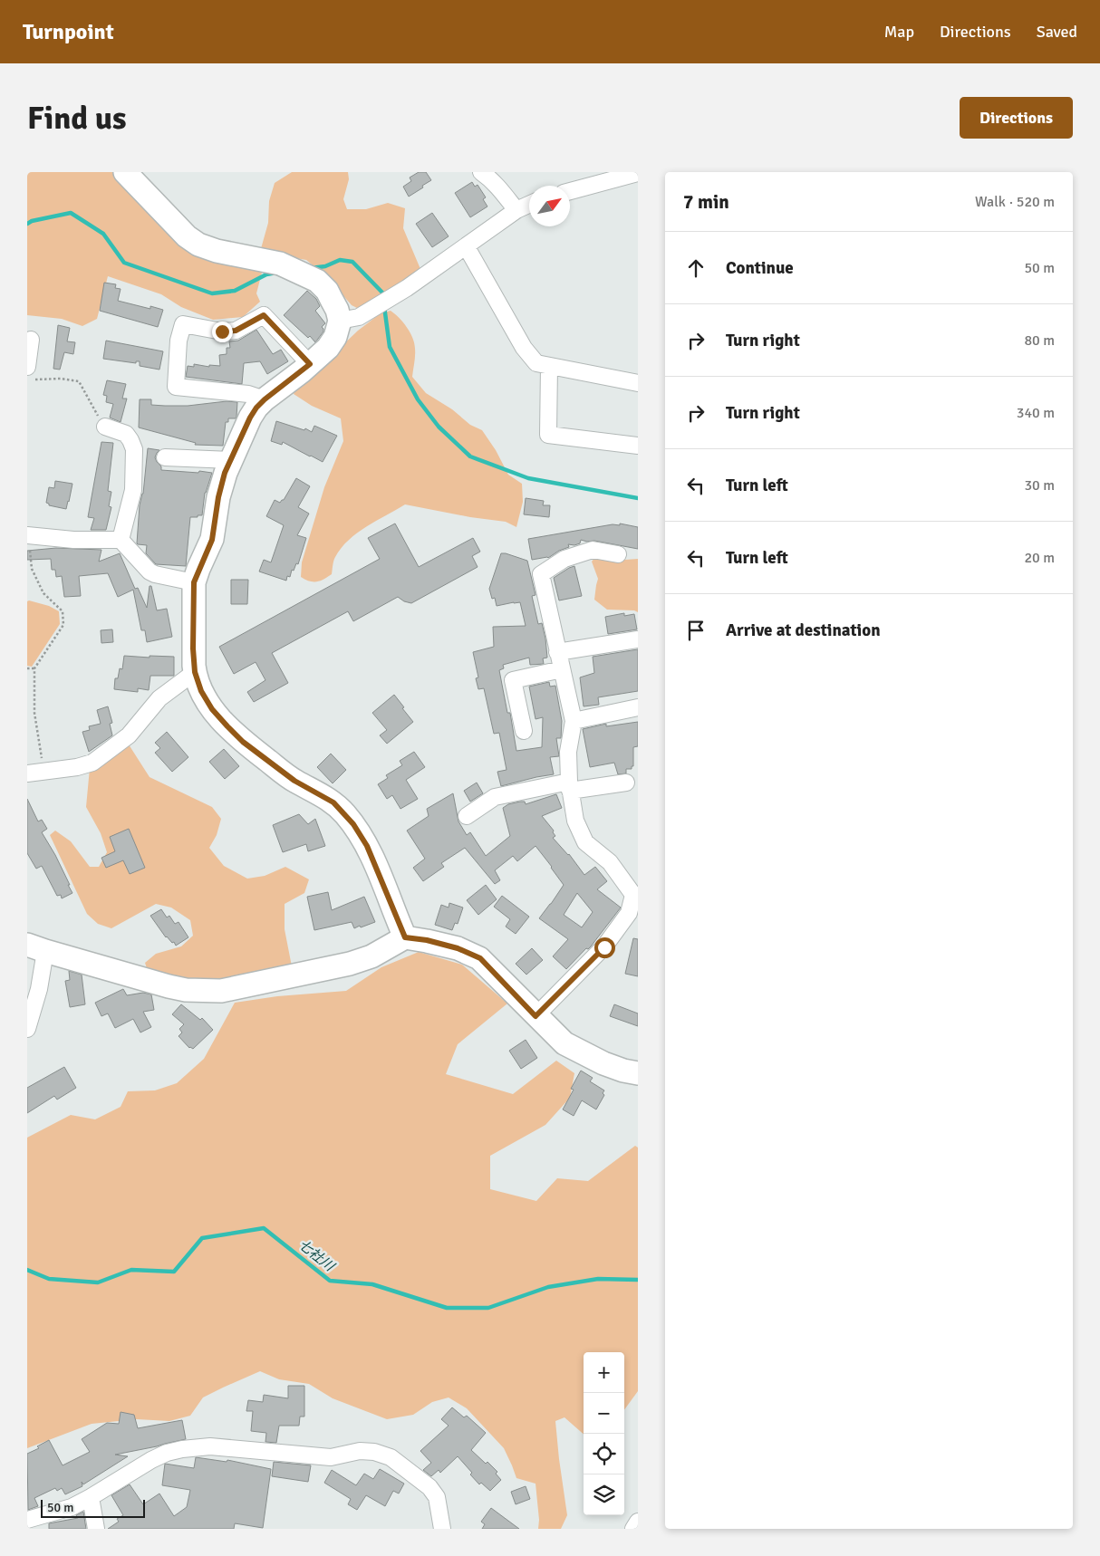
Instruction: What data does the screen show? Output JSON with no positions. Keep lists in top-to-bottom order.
{
  "water": ["七社川"],
  "scale_bar": "50 m",
  "north": "top right",
  "page": {
    "header": "Turnpoint",
    "nav": ["Map", "Directions", "Saved"],
    "buttons": "Directions",
    "title": "Find us",
    "heading": ["7 min", "Walk · 520 m"],
    "list": [
      ["Continue", "50 m"],
      ["Turn right", "80 m"],
      ["Turn right", "340 m"],
      ["Turn left", "30 m"],
      ["Turn left", "20 m"],
      "Arrive at destination"
    ],
    "map_buttons": ["+", "−"],
    "scale": "50 m"
  }
}
